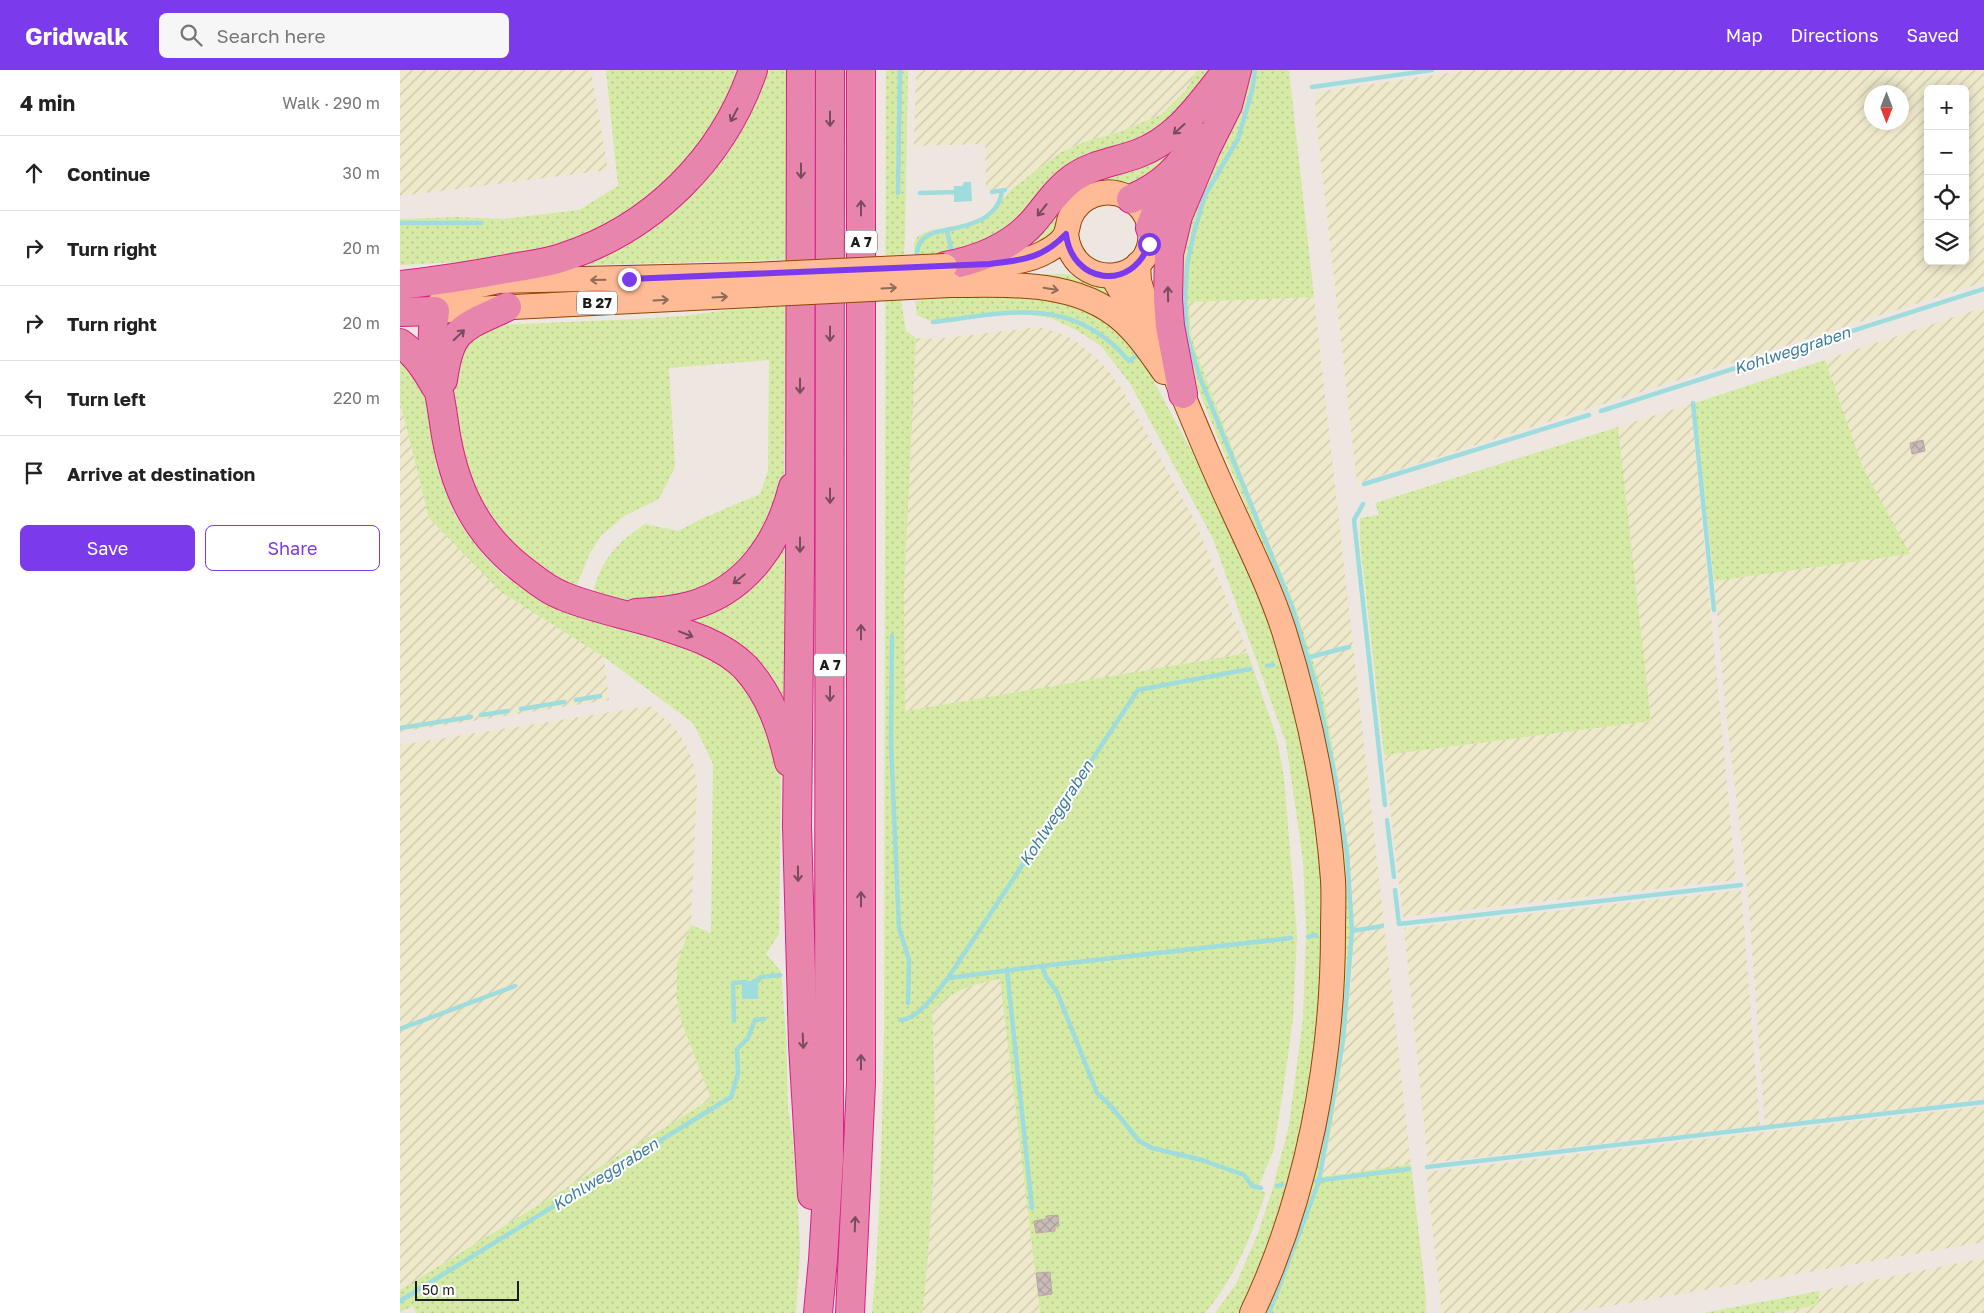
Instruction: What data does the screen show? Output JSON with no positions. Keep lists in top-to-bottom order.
{
  "streets": {
    "highway": ["A 7", "B 27"]
  },
  "water": ["Kohlweggraben"],
  "scale_bar": "50 m",
  "north": "bottom",
  "page": {
    "header": "Gridwalk",
    "search": "Search here",
    "nav": ["Map", "Directions", "Saved"],
    "heading": ["4 min", "Walk · 290 m"],
    "map_buttons": ["+", "−"],
    "list": [
      ["Continue", "30 m"],
      ["Turn right", "20 m"],
      ["Turn right", "20 m"],
      ["Turn left", "220 m"],
      "Arrive at destination"
    ],
    "buttons": ["Save", "Share"],
    "scale": "50 m"
  }
}
